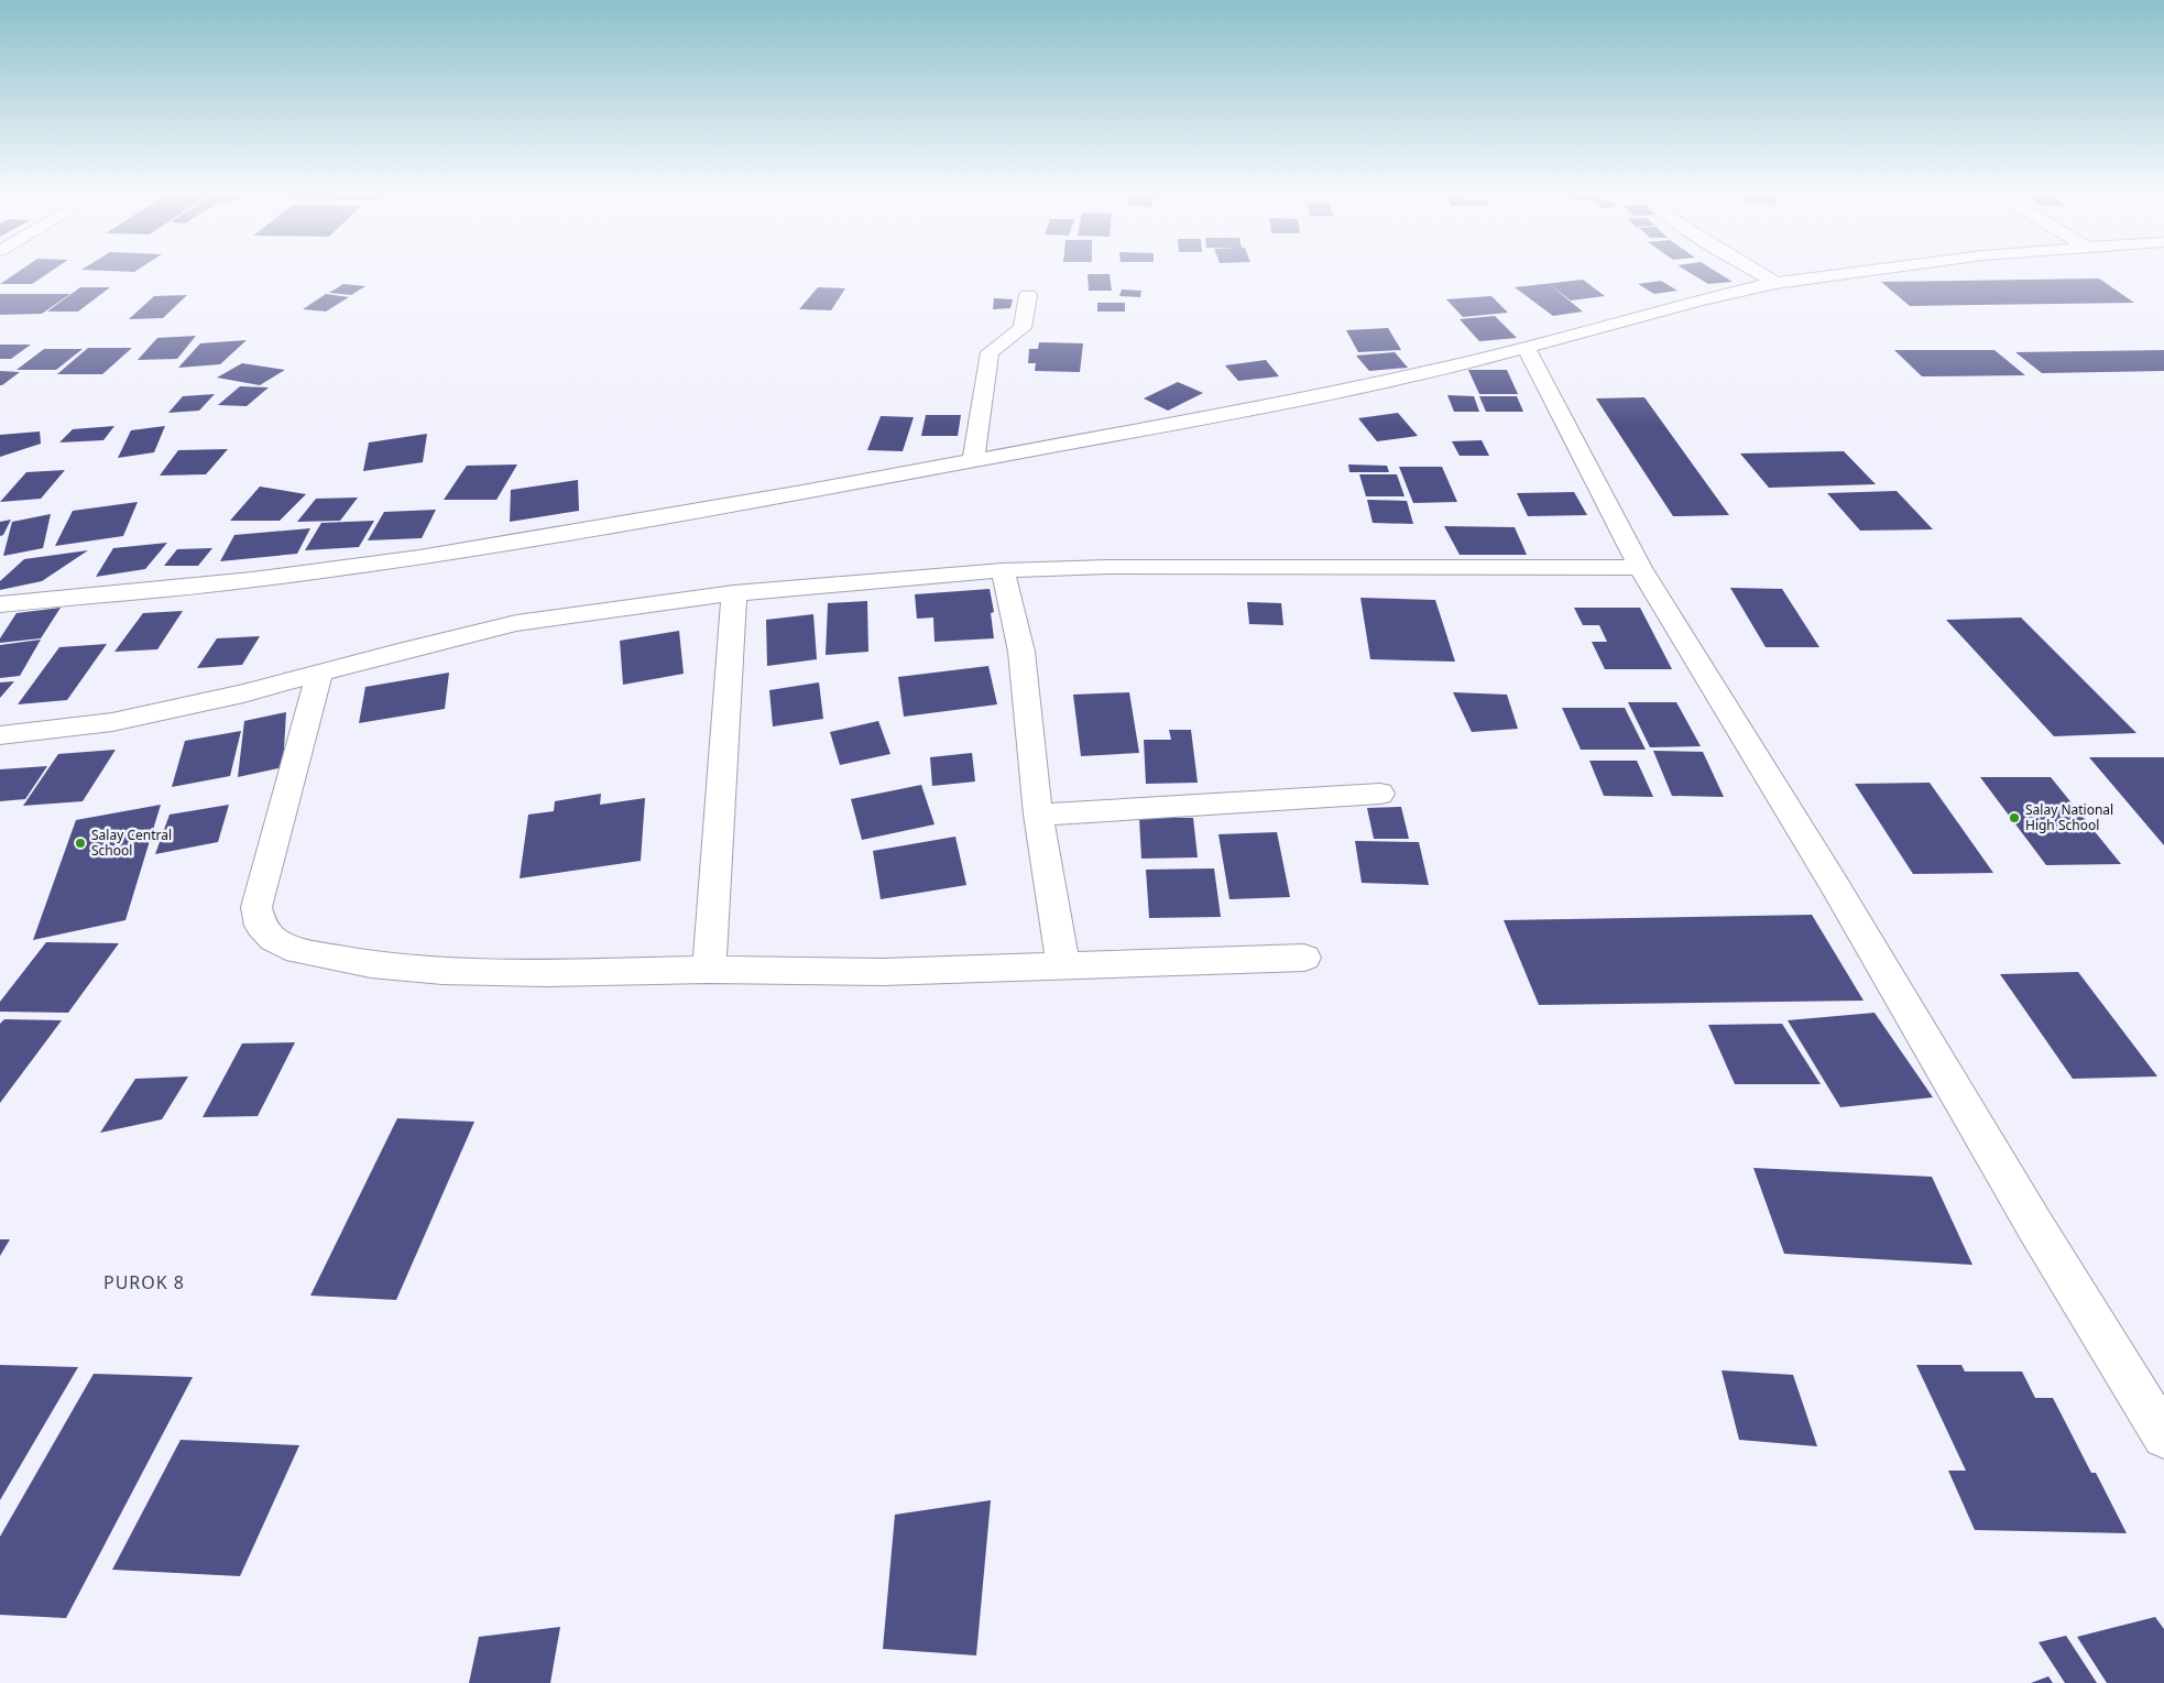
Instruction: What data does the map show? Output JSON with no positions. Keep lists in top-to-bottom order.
{
  "districts": ["PUROK 8"],
  "places": ["Salay National High School", "Salay Central School"]
}
